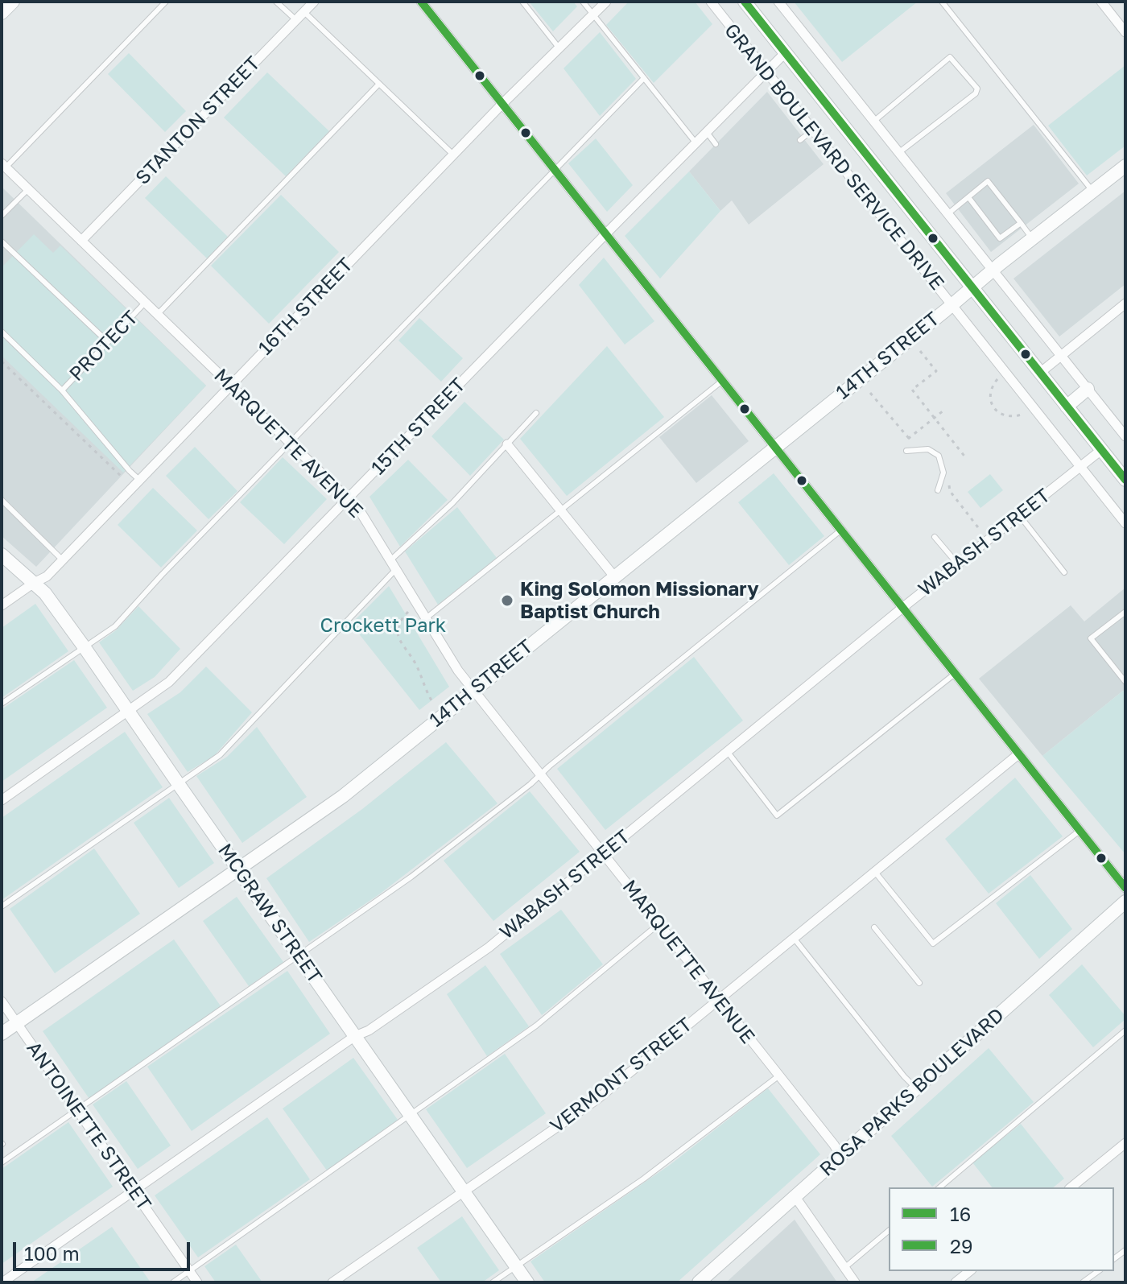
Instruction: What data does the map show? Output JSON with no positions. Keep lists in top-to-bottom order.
{
  "streets": {
    "street": [
      "STANTON STREET",
      "GRAND BOULEVARD SERVICE DRIVE",
      "16TH STREET",
      "14TH STREET",
      "15TH STREET",
      "MARQUETTE AVENUE",
      "WABASH STREET",
      "MCGRAW STREET",
      "VERMONT STREET",
      "ROSA PARKS BOULEVARD",
      "ANTOINETTE STREET"
    ],
    "lane": ["PROTECT"]
  },
  "crossings": [
    ["STANTON STREET", "MARQUETTE AVENUE"],
    ["GRAND BOULEVARD SERVICE DRIVE", "14TH STREET"],
    ["GRAND BOULEVARD SERVICE DRIVE", "15TH STREET"],
    ["GRAND BOULEVARD SERVICE DRIVE", "WABASH STREET"],
    ["16TH STREET", "MARQUETTE AVENUE"],
    ["16TH STREET", "MCGRAW STREET"],
    ["PROTECT", "MARQUETTE AVENUE"],
    ["14TH STREET", "MARQUETTE AVENUE"],
    ["14TH STREET", "MCGRAW STREET"],
    ["14TH STREET", "ANTOINETTE STREET"],
    ["15TH STREET", "MARQUETTE AVENUE"],
    ["15TH STREET", "MCGRAW STREET"],
    ["MARQUETTE AVENUE", "WABASH STREET"],
    ["MARQUETTE AVENUE", "VERMONT STREET"],
    ["MARQUETTE AVENUE", "ROSA PARKS BOULEVARD"],
    ["WABASH STREET", "MCGRAW STREET"],
    ["WABASH STREET", "ANTOINETTE STREET"],
    ["MCGRAW STREET", "VERMONT STREET"]
  ],
  "parks": ["Crockett Park"],
  "places": ["King Solomon Missionary Baptist Church"],
  "lines": ["transit line 16", "transit line 29"],
  "legend": ["16", "29"],
  "scale_bar": "100 m"
}
